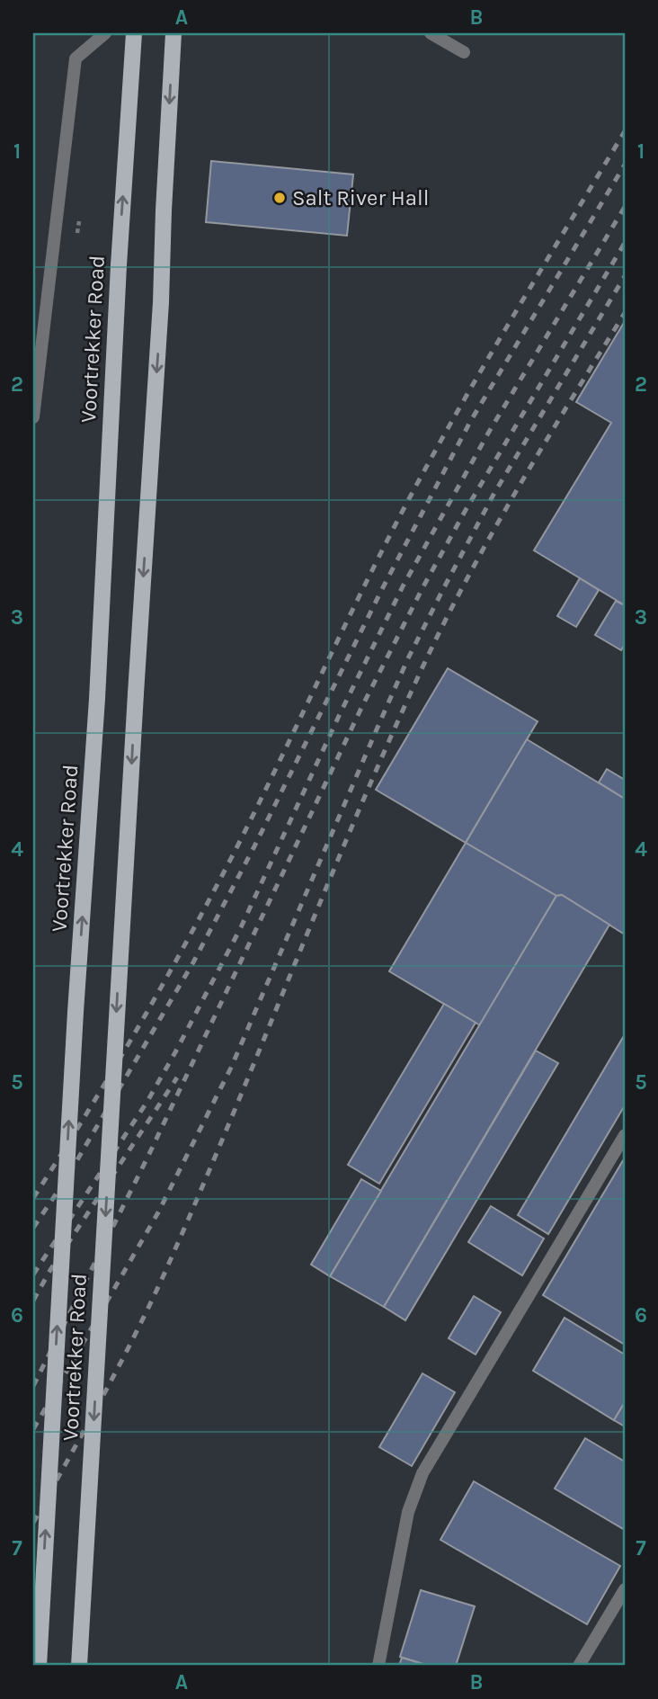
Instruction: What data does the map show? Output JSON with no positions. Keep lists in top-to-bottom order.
{
  "streets": {
    "main road": ["Voortrekker Road"]
  },
  "places": ["Salt River Hall"],
  "grid": {
    "columns": ["A", "B"],
    "rows": [
      "1",
      "2",
      "3",
      "4",
      "5",
      "6",
      "7"
    ]
  }
}
